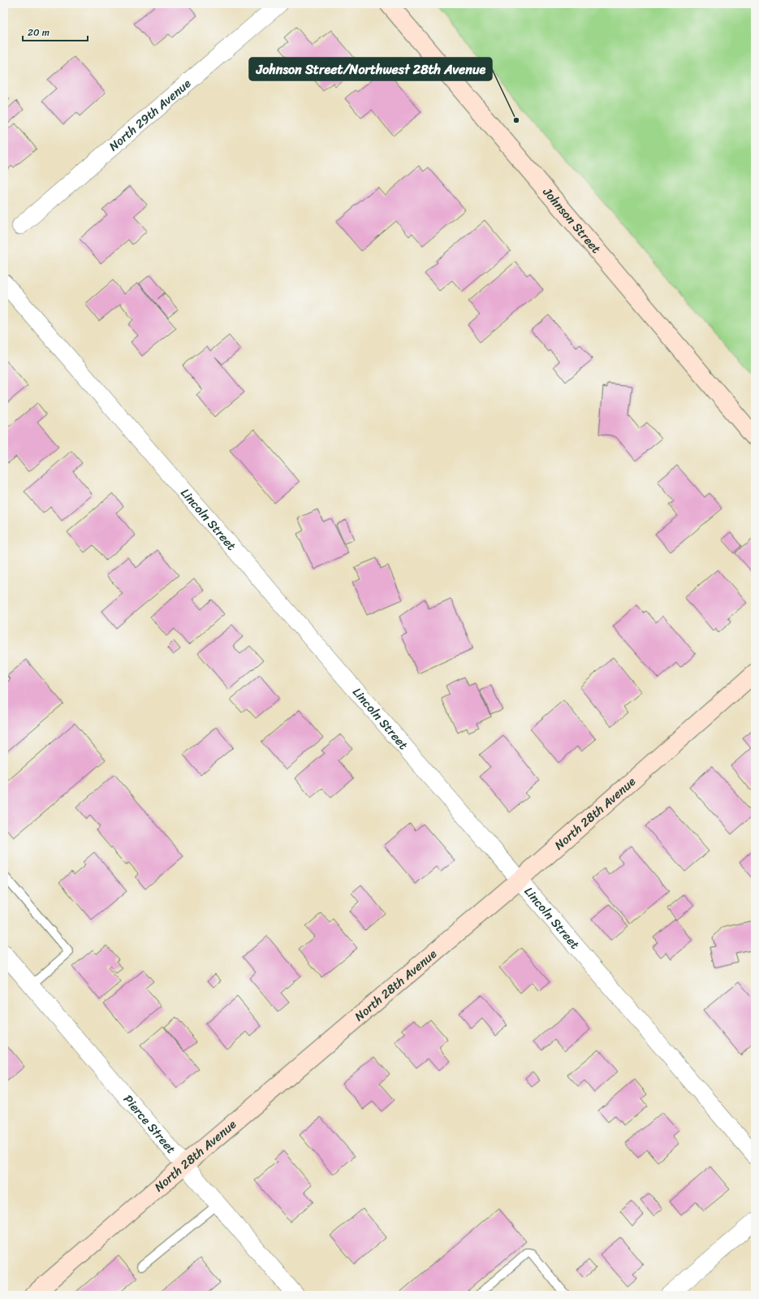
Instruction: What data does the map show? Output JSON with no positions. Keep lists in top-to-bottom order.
{
  "streets": {
    "street": [
      "North 29th Avenue",
      "Johnson Street",
      "Lincoln Street",
      "North 28th Avenue",
      "Pierce Street"
    ]
  },
  "crossings": [
    ["Lincoln Street", "North 28th Avenue"],
    ["North 28th Avenue", "Pierce Street"]
  ],
  "places": ["Johnson Street/Northwest 28th Avenue"],
  "scale_bar": "20 m"
}
